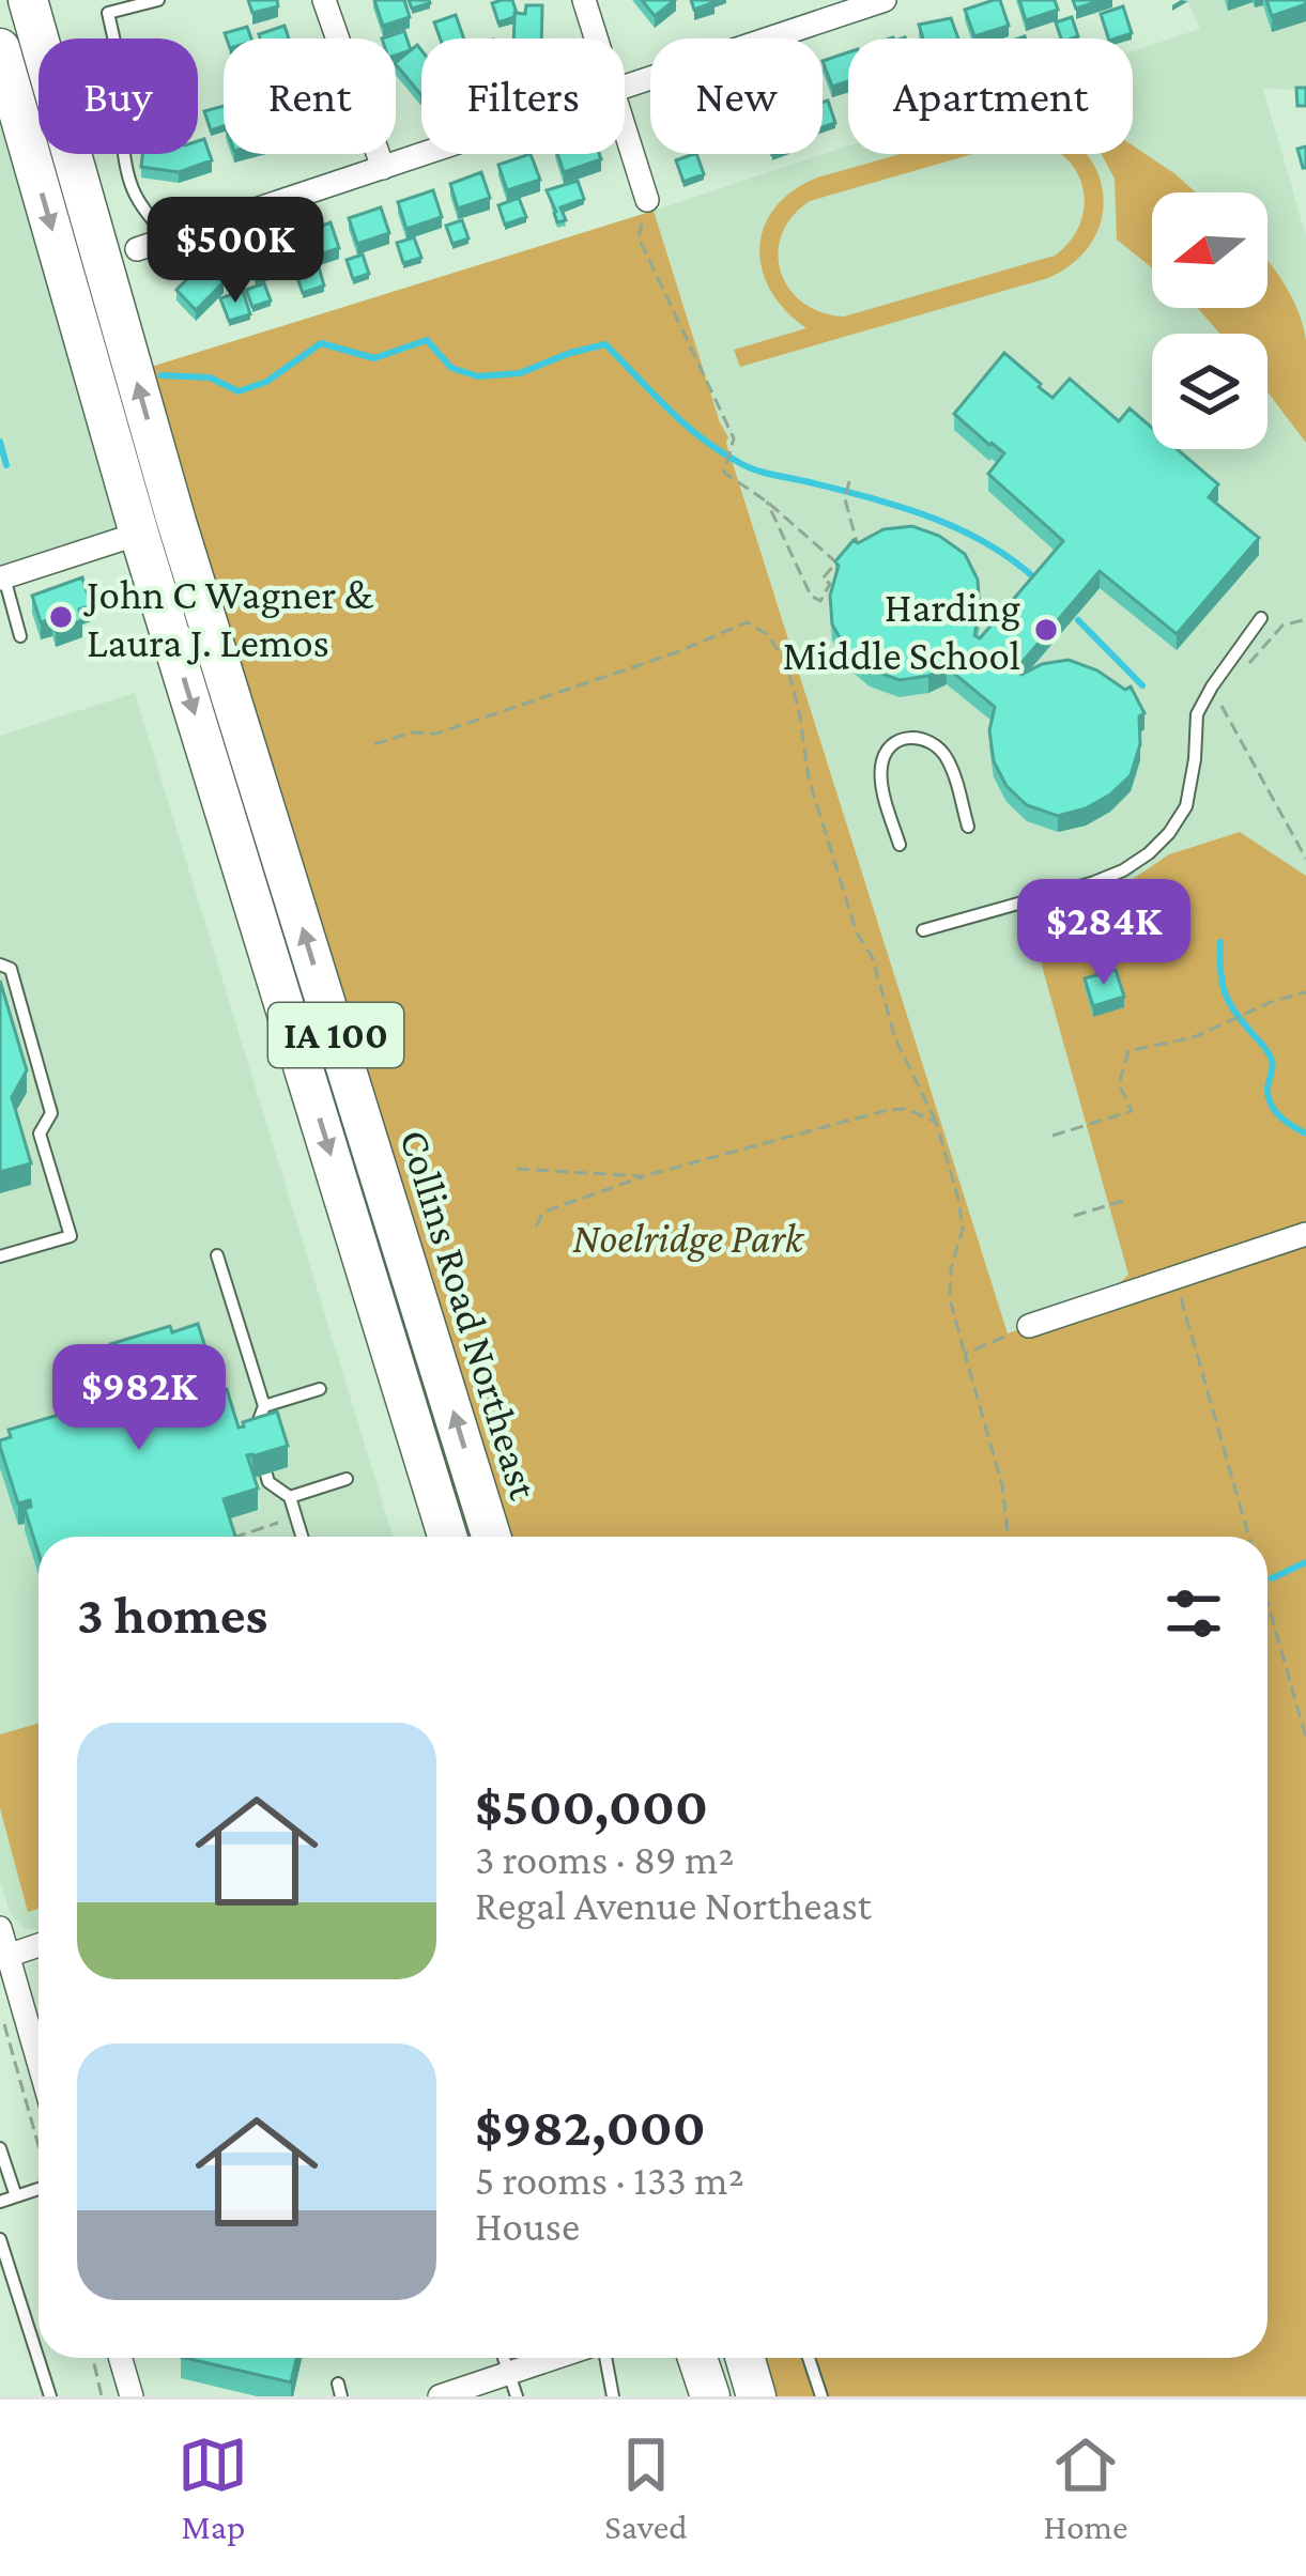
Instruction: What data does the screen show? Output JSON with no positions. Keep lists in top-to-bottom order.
{
  "streets": {
    "highway": ["IA 100", "Collins Road Northeast"]
  },
  "parks": ["Noelridge Park"],
  "places": ["John C Wagner & Laura J. Lemos", "Harding Middle School"],
  "north": "left",
  "page": {
    "chip": [
      "Buy",
      "Rent",
      "Filters",
      "New",
      "Apartment"
    ],
    "price": ["$500K", "$284K", "$982K"],
    "heading": "3 homes",
    "list": [
      {
        "name": "$500,000",
        "note": "3 rooms · 89 m² · Regal Avenue Northeast"
      },
      {
        "name": "$982,000",
        "note": "5 rooms · 133 m² · House"
      }
    ],
    "tabs": ["Map", "Saved", "Home"]
  }
}
